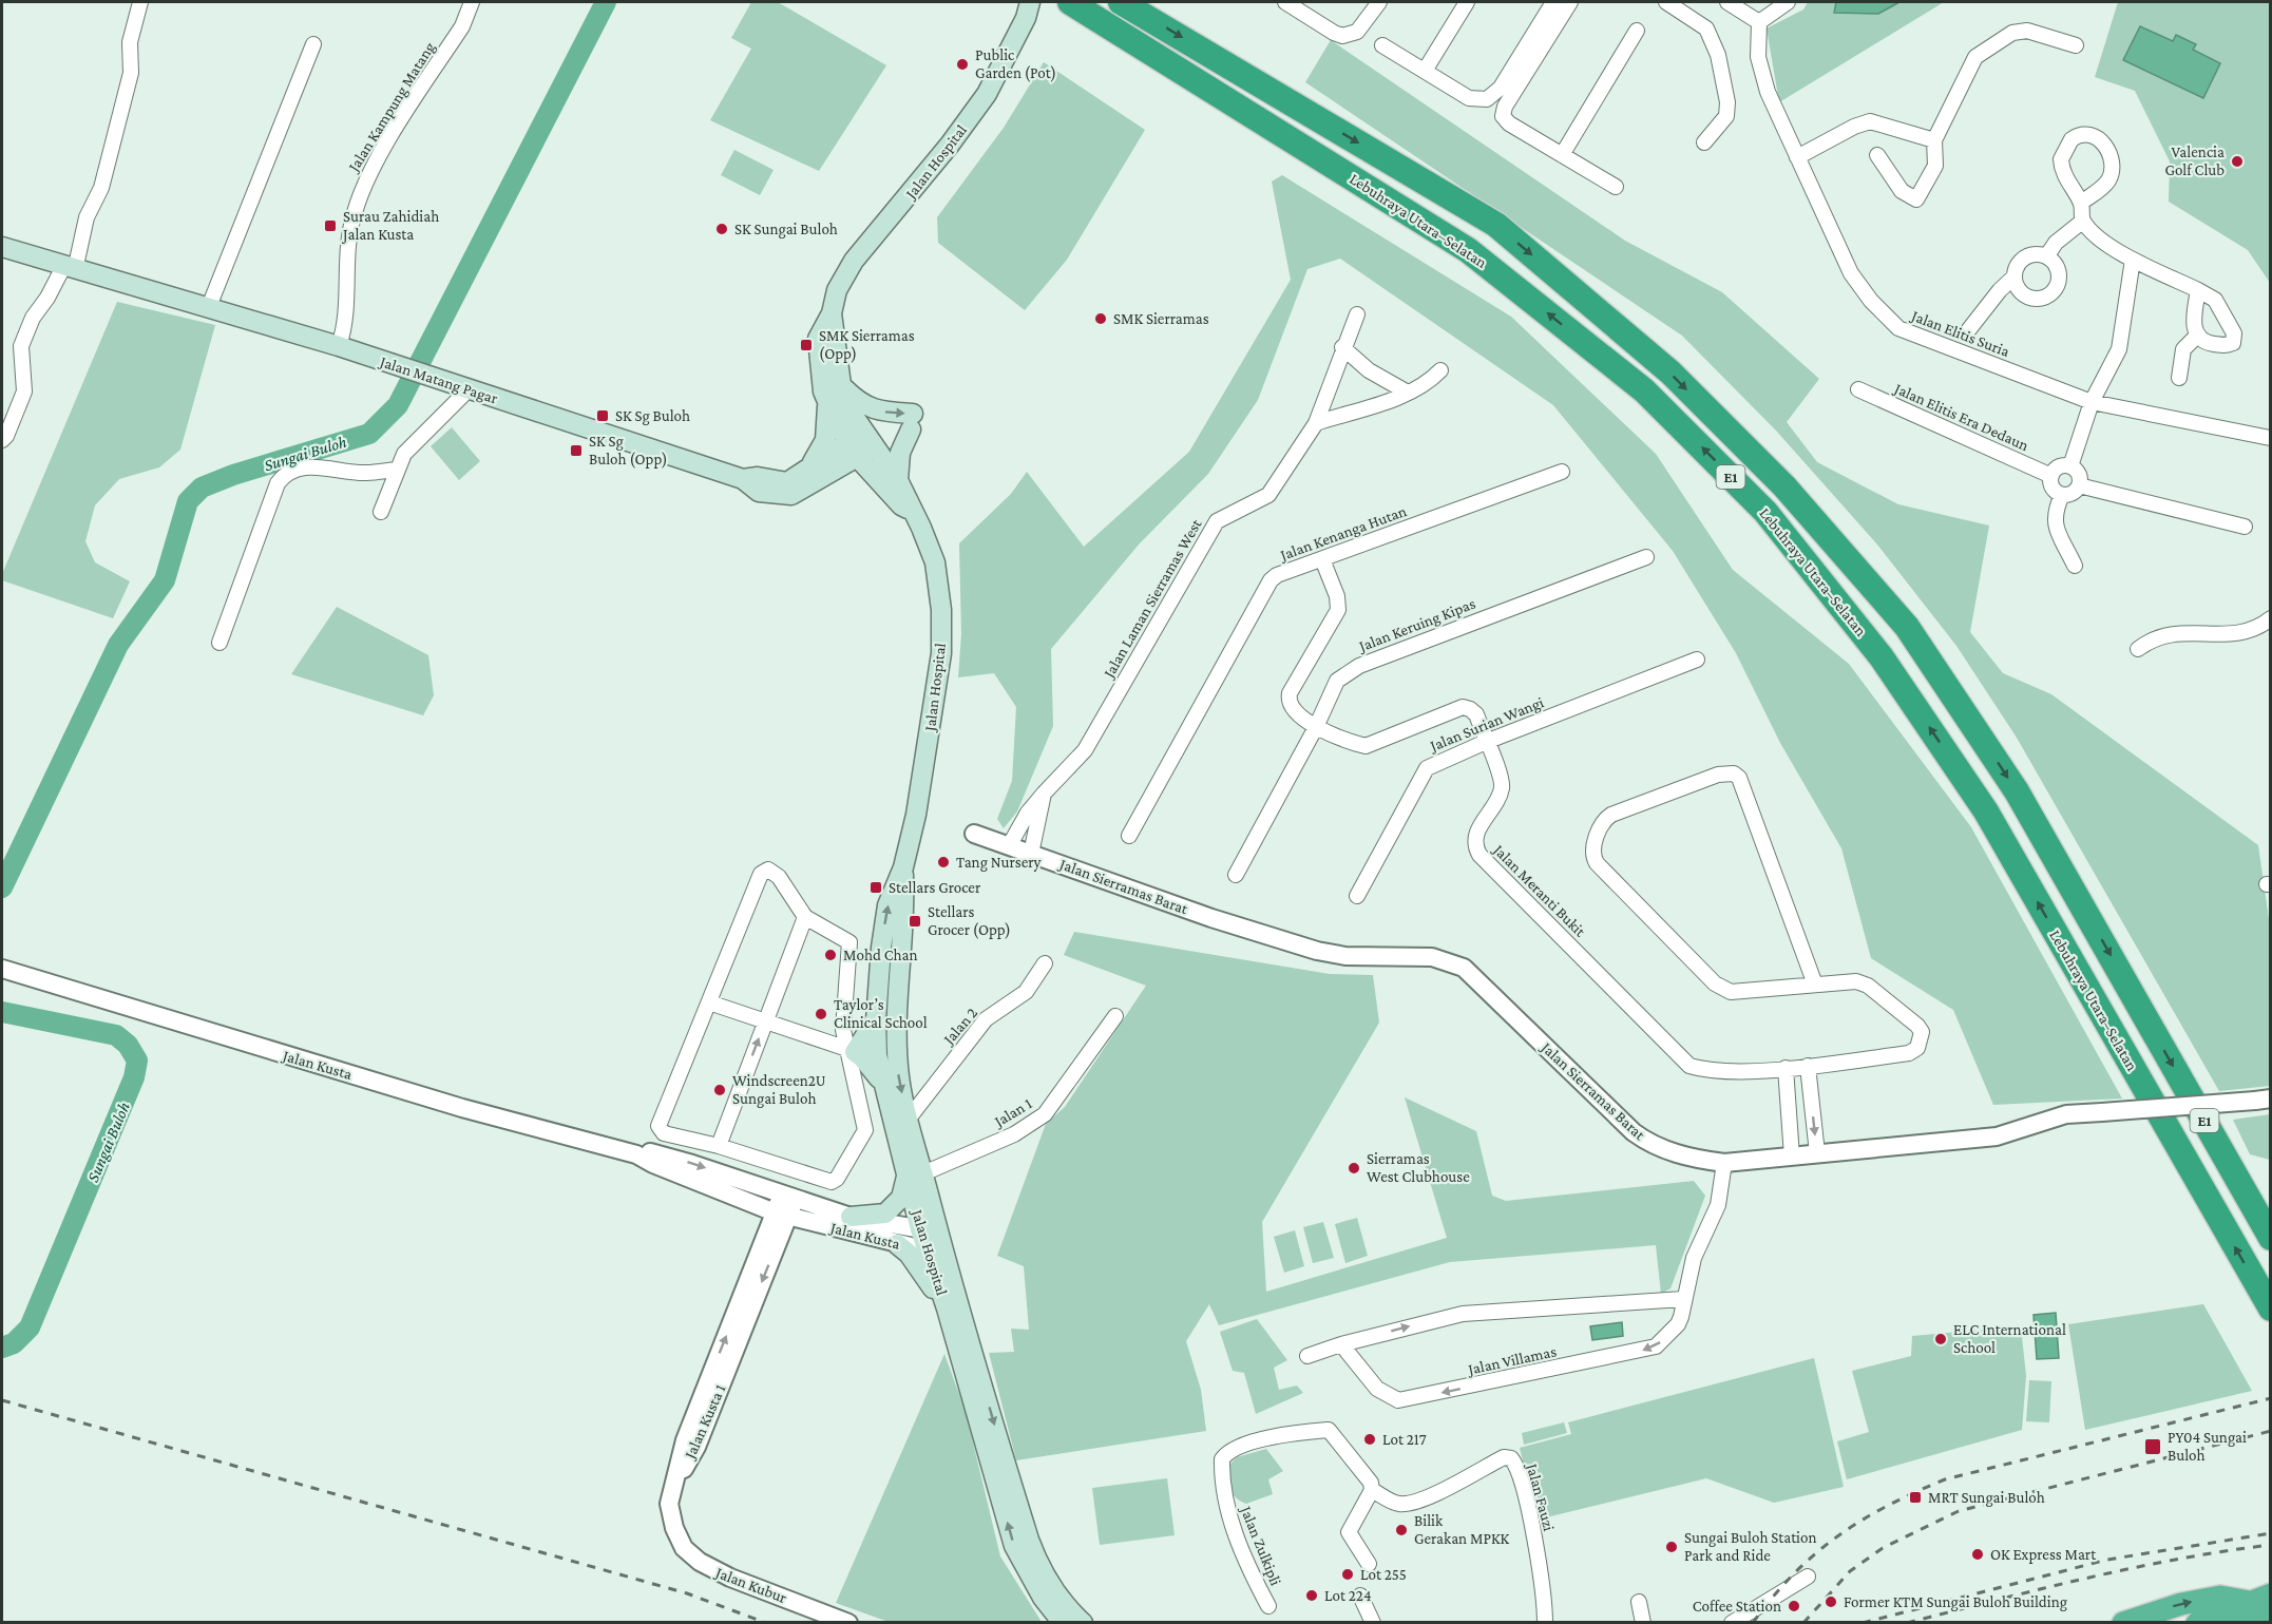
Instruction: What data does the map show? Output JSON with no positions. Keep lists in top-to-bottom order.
{
  "streets": {
    "highway": ["Lebuhraya Utara–Selatan", "E1"],
    "main road": ["Jalan Hospital", "Jalan Matang Pagar"],
    "street": [
      "Jalan Kampung Matang",
      "Jalan Elitis Suria",
      "Jalan Elitis Era Dedaun",
      "Jalan Kenanga Hutan",
      "Jalan Laman Sierramas West",
      "Jalan Keruing Kipas",
      "Jalan Surian Wangi",
      "Jalan Sierramas Barat",
      "Jalan Meranti Bukit",
      "Jalan 2",
      "Jalan Kusta",
      "Jalan 1",
      "Jalan Villamas",
      "Jalan Kusta 1",
      "Jalan Fauzi",
      "Jalan Zulkipli",
      "Jalan Kubur"
    ]
  },
  "crossings": [
    ["Jalan Kampung Matang", "Jalan Matang Pagar"],
    ["Jalan Hospital", "Jalan 2"],
    ["Jalan Hospital", "Jalan Kusta"],
    ["Jalan Hospital", "Jalan 1"],
    ["Jalan Kenanga Hutan", "Jalan Meranti Bukit"],
    ["Jalan Keruing Kipas", "Jalan Meranti Bukit"],
    ["Jalan Surian Wangi", "Jalan Meranti Bukit"],
    ["Jalan Sierramas Barat", "Jalan Villamas"],
    ["Jalan Kusta", "Jalan Kusta 1"],
    ["Jalan Kusta 1", "Jalan Kubur"],
    ["Jalan Fauzi", "Jalan Zulkipli"]
  ],
  "water": ["Sungai Buloh"],
  "places": {
    "other": [
      "Public Garden (Pot)",
      "Valencia Golf Club",
      "SK Sungai Buloh",
      "SMK Sierramas",
      "Tang Nursery",
      "Mohd Chan",
      "Taylor’s Clinical School",
      "Windscreen2U Sungai Buloh",
      "Sierramas West Clubhouse",
      "ELC International School",
      "Lot 217",
      "Bilik Gerakan MPKK",
      "Sungai Buloh Station Park and Ride",
      "OK Express Mart",
      "Lot 255",
      "Lot 224",
      "Former KTM Sungai Buloh Building",
      "Coffee Station"
    ],
    "transit": [
      "Surau Zahidiah Jalan Kusta",
      "SMK Sierramas (Opp)",
      "SK Sg Buloh",
      "SK Sg Buloh (Opp)",
      "Stellars Grocer",
      "Stellars Grocer (Opp)",
      "PY04 Sungai Buloh",
      "MRT Sungai Buloh"
    ]
  }
}
